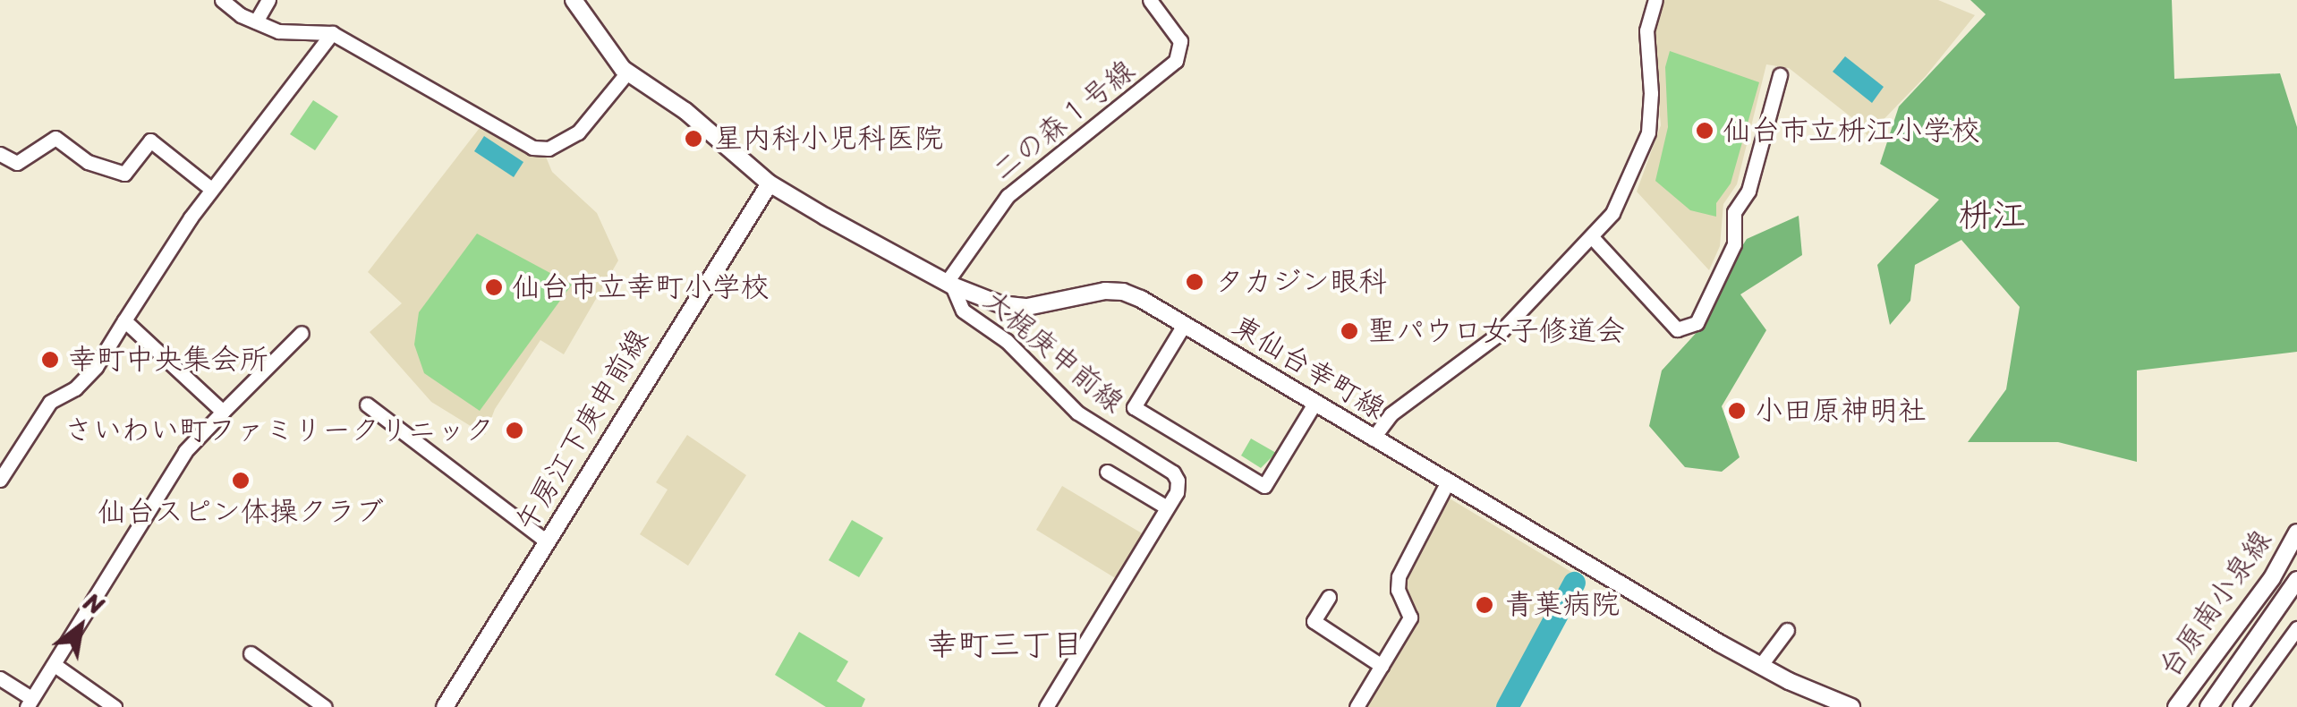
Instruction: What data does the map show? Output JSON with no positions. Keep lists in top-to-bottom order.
{
  "streets": {
    "street": [
      "二の森１号線",
      "大梶庚申前線",
      "東仙台幸町線",
      "午房江下庚申前線",
      "台原南小泉線"
    ]
  },
  "crossings": [
    ["二の森１号線", "大梶庚申前線"],
    ["二の森１号線", "東仙台幸町線"],
    ["大梶庚申前線", "東仙台幸町線"],
    ["東仙台幸町線", "午房江下庚申前線"]
  ],
  "districts": ["枡江", "幸町三丁目"],
  "places": [
    "仙台市立枡江小学校",
    "星内科小児科医院",
    "タカジン眼科",
    "仙台市立幸町小学校",
    "聖パウロ女子修道会",
    "幸町中央集会所",
    "小田原神明社",
    "さいわい町ファミリークリニック",
    "仙台スピン体操クラブ",
    "青葉病院"
  ],
  "north": "top right"
}
